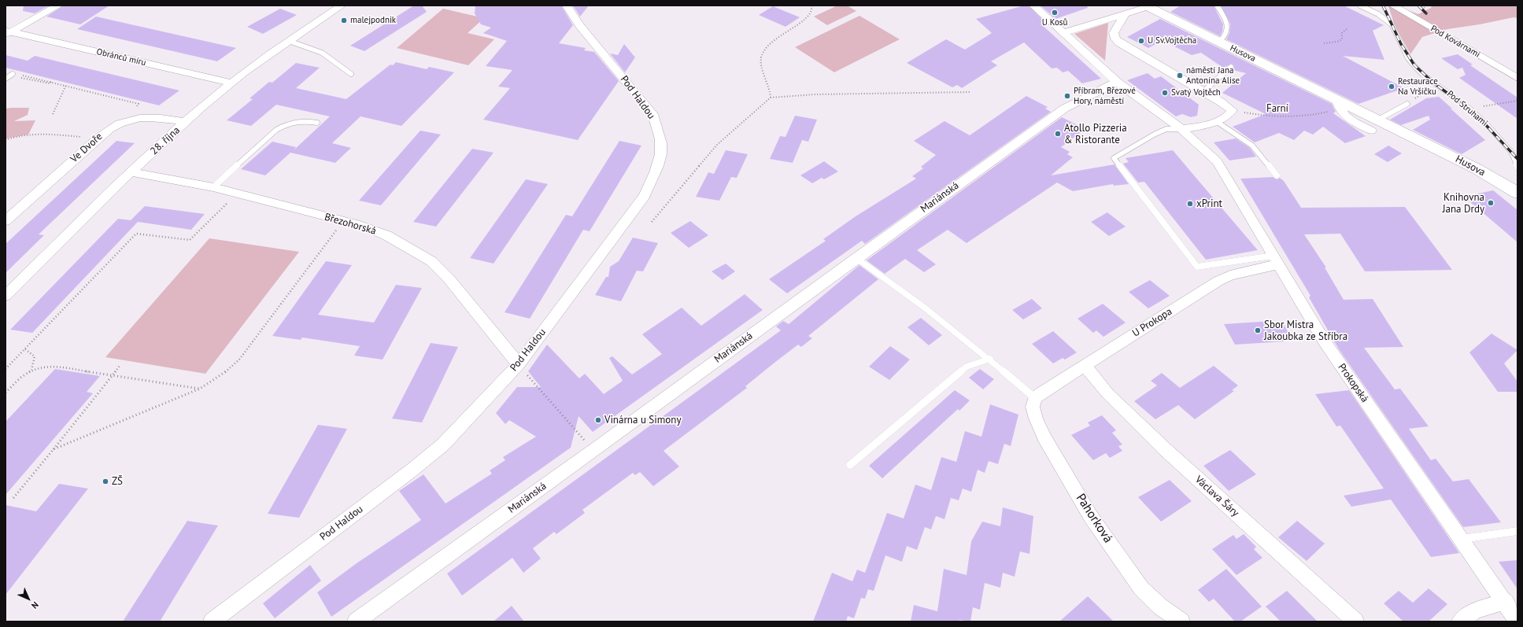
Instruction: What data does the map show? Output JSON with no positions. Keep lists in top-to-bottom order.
{
  "streets": {
    "main road": ["Husova"],
    "street": [
      "Pod Kovárnami",
      "Obránců míru",
      "Pod Haldou",
      "28. října",
      "Ve Dvoře",
      "Mariánská",
      "Březohorská",
      "U Prokopa",
      "Prokopská",
      "Václava Šáry",
      "Pahorková"
    ],
    "lane": ["Pod Struhami"],
    "path": ["Farní"]
  },
  "crossings": [
    ["Obránců míru", "28. října"],
    ["Pod Haldou", "Březohorská"],
    ["28. října", "Ve Dvoře"],
    ["28. října", "Březohorská"],
    ["Mariánská", "Prokopská"],
    ["U Prokopa", "Prokopská"],
    ["U Prokopa", "Václava Šáry"],
    ["U Prokopa", "Pahorková"]
  ],
  "places": [
    "U Kosů",
    "malejpodnik",
    "U Sv.Vojtěcha",
    "náměstí Jana Antonína Alise",
    "Restaurace Na Vršíčku",
    "Svatý Vojtěch",
    "Příbram, Březové Hory, náměstí",
    "Atollo Pizzeria & Ristorante",
    "Knihovna Jana Drdy",
    "xPrint",
    "Sbor Mistra Jakoubka ze Stříbra",
    "Vinárna u Simony",
    "ZŠ"
  ],
  "north": "bottom right"
}
